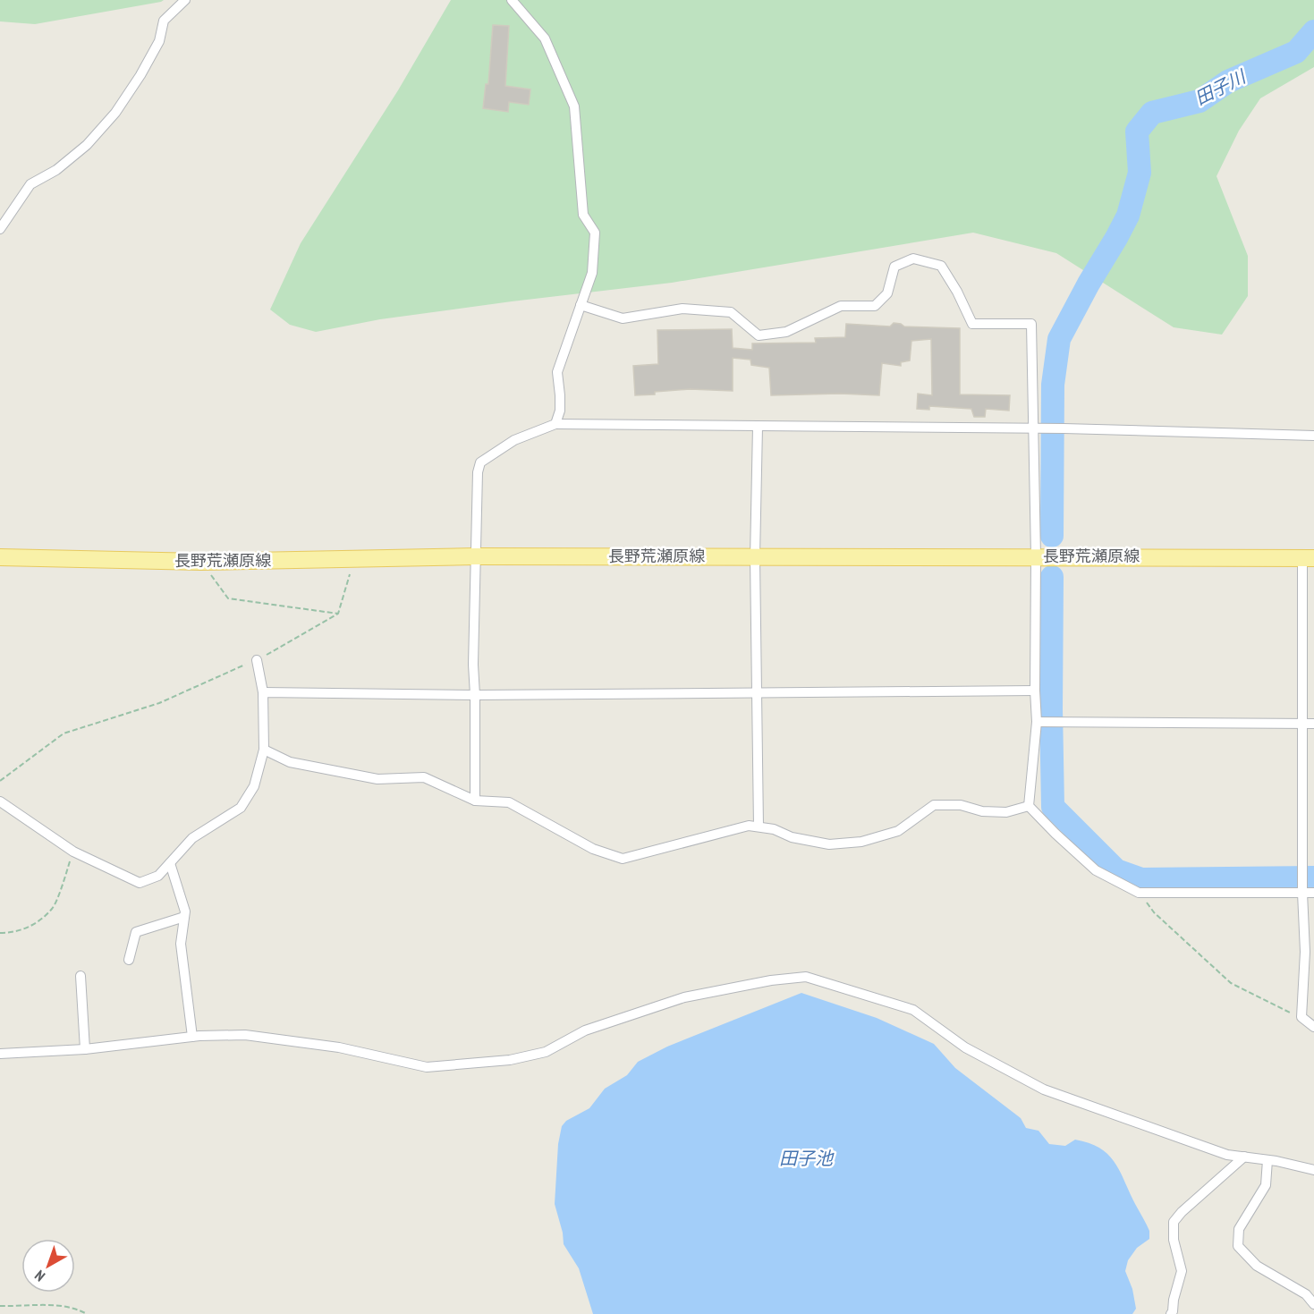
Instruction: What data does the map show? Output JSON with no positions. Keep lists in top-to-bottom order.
{
  "streets": {
    "main road": ["長野荒瀬原線"]
  },
  "water": ["田子川", "田子池"],
  "north": "bottom left"
}
